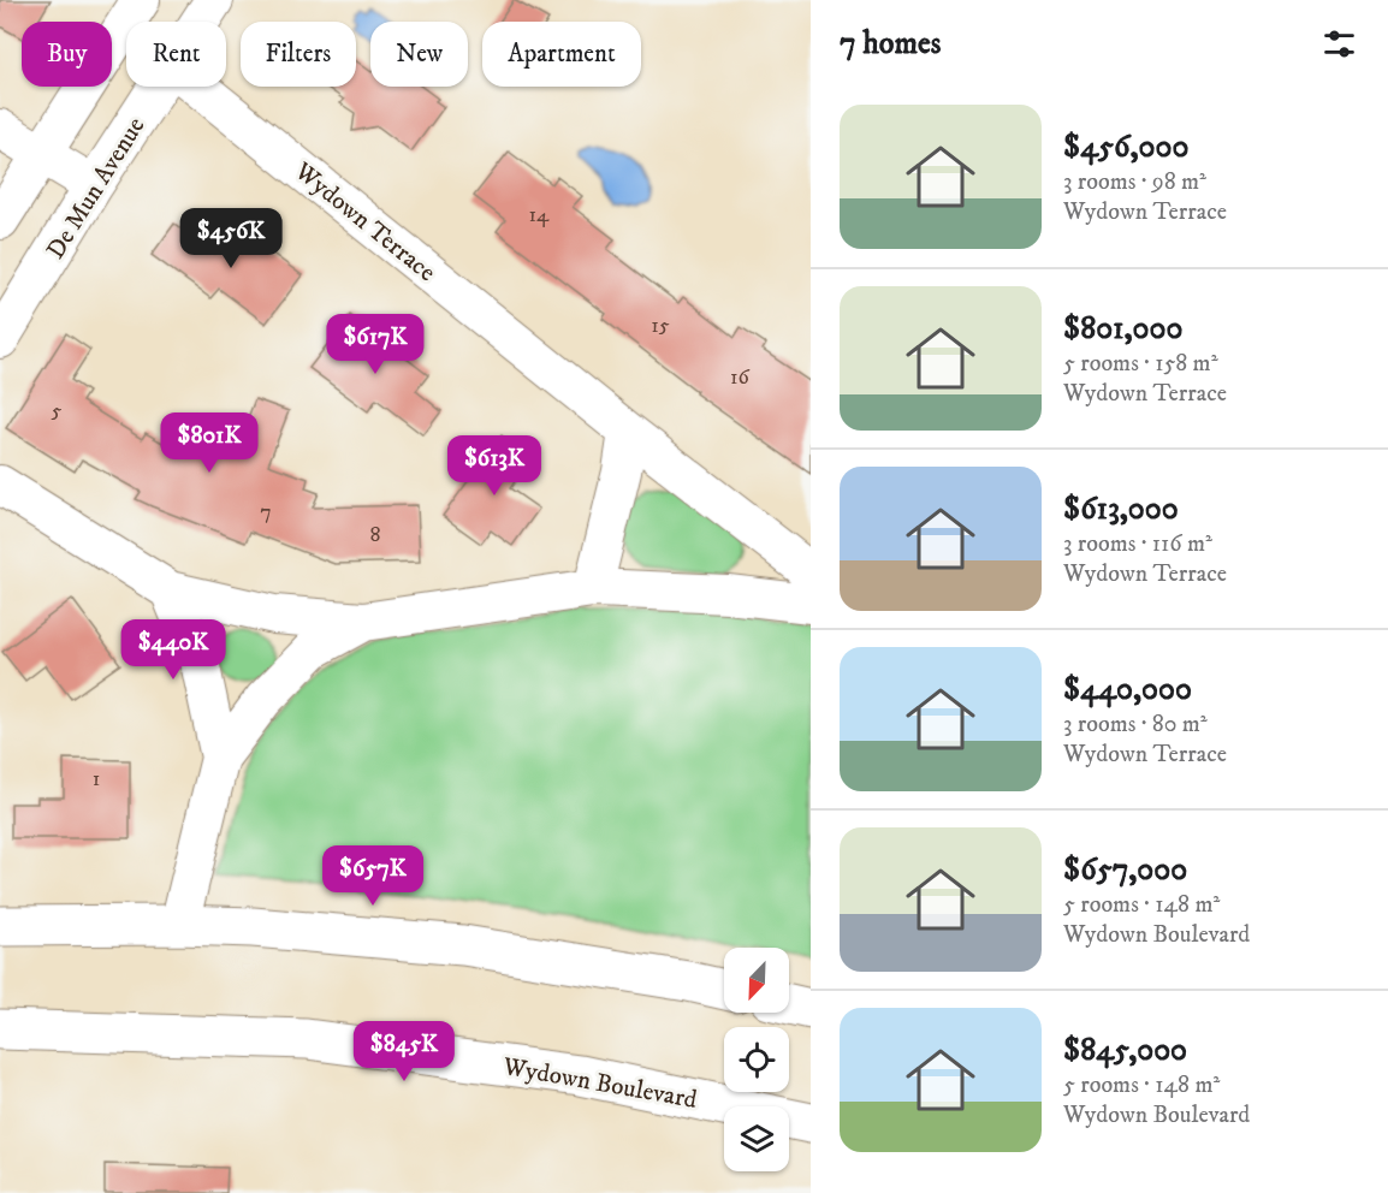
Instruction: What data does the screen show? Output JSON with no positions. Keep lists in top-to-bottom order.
{
  "streets": {
    "street": ["De Mun Avenue", "Wydown Terrace", "Wydown Boulevard"]
  },
  "house_numbers": [
    "14",
    "15",
    "16",
    "5",
    "7",
    "8",
    "1"
  ],
  "north": "bottom left",
  "page": {
    "heading": "7 homes",
    "chip": [
      "Buy",
      "Rent",
      "Filters",
      "New",
      "Apartment"
    ],
    "list": [
      {
        "name": "$456,000",
        "note": "3 rooms · 98 m² · Wydown Terrace"
      },
      {
        "name": "$801,000",
        "note": "5 rooms · 158 m² · Wydown Terrace"
      },
      {
        "name": "$613,000",
        "note": "3 rooms · 116 m² · Wydown Terrace"
      },
      {
        "name": "$440,000",
        "note": "3 rooms · 80 m² · Wydown Terrace"
      },
      {
        "name": "$657,000",
        "note": "5 rooms · 148 m² · Wydown Boulevard"
      },
      {
        "name": "$845,000",
        "note": "5 rooms · 148 m² · Wydown Boulevard"
      }
    ],
    "price": [
      "$456K",
      "$617K",
      "$801K",
      "$613K",
      "$440K",
      "$657K",
      "$845K"
    ]
  }
}
